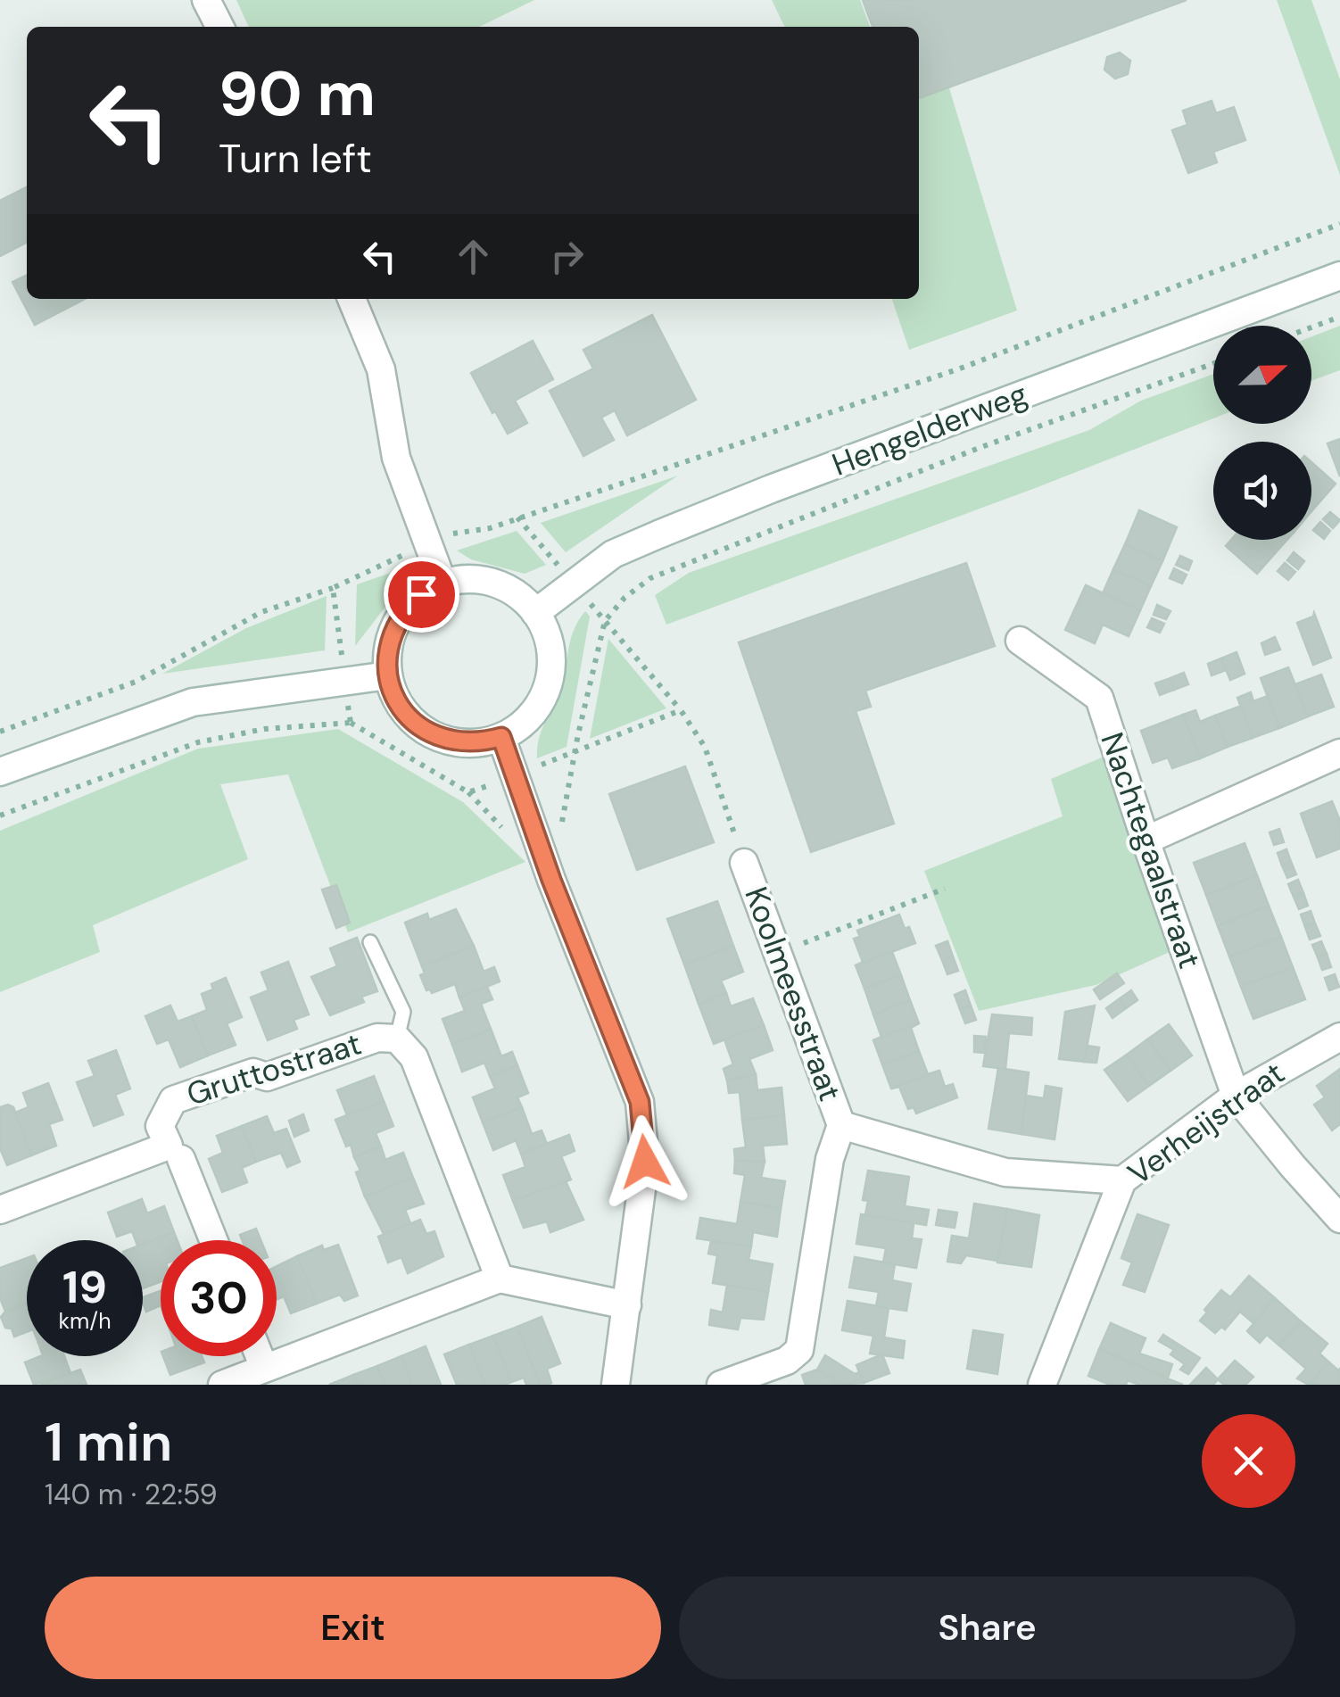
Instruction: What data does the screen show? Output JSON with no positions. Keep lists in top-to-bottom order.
{
  "streets": {
    "street": [
      "Hengelderweg",
      "Nachtegaalstraat",
      "Koolmeesstraat",
      "Gruttostraat",
      "Verheijstraat"
    ]
  },
  "crossings": [
    ["Nachtegaalstraat", "Verheijstraat"],
    ["Koolmeesstraat", "Verheijstraat"]
  ],
  "north": "right",
  "page": {
    "turn": ["90 m", "Turn left"],
    "speed": "19 km/h",
    "limit": "30",
    "heading": ["1 min", "140 m · 22:59"],
    "buttons": ["Exit", "Share"]
  }
}
